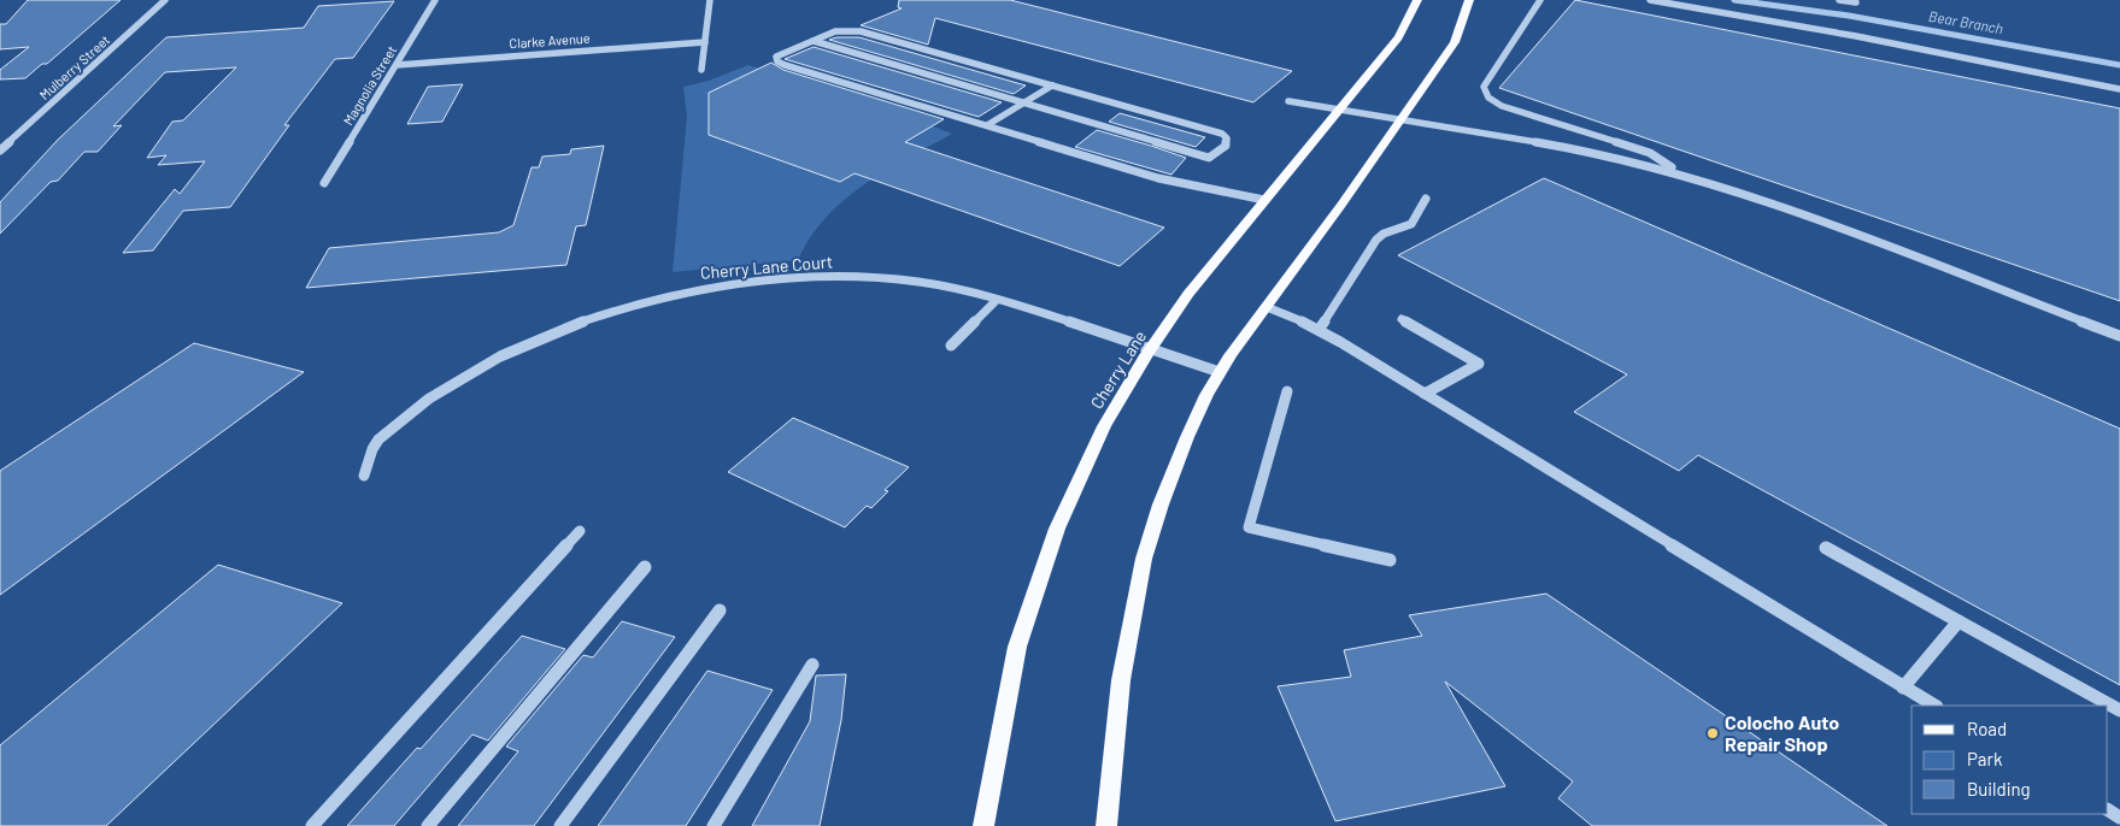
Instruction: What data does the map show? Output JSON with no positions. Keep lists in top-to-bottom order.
{
  "streets": {
    "main road": ["Cherry Lane"],
    "street": [
      "Clarke Avenue",
      "Mulberry Street",
      "Magnolia Street",
      "Cherry Lane Court"
    ]
  },
  "crossings": [
    ["Clarke Avenue", "Magnolia Street"],
    ["Cherry Lane Court", "Cherry Lane"]
  ],
  "water": ["Bear Branch"],
  "places": ["Colocho Auto Repair Shop"],
  "legend": ["Road", "Park", "Building"]
}
